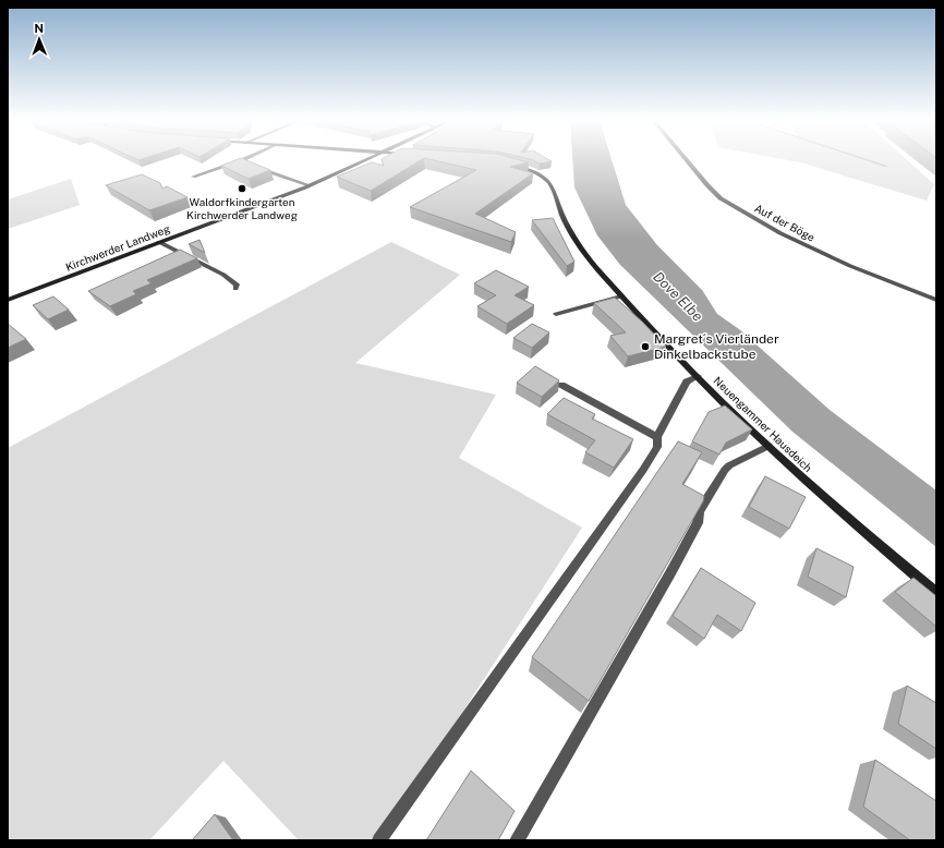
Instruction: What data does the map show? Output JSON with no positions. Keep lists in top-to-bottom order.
{
  "streets": {
    "street": ["Kirchwerder Landweg", "Neuengammer Hausdeich"],
    "lane": ["Auf der Böge"]
  },
  "water": ["Dove Elbe"],
  "places": ["Waldorfkindergarten Kirchwerder Landweg", "Margret´s Vierländer Dinkelbackstube"],
  "north": "top"
}
